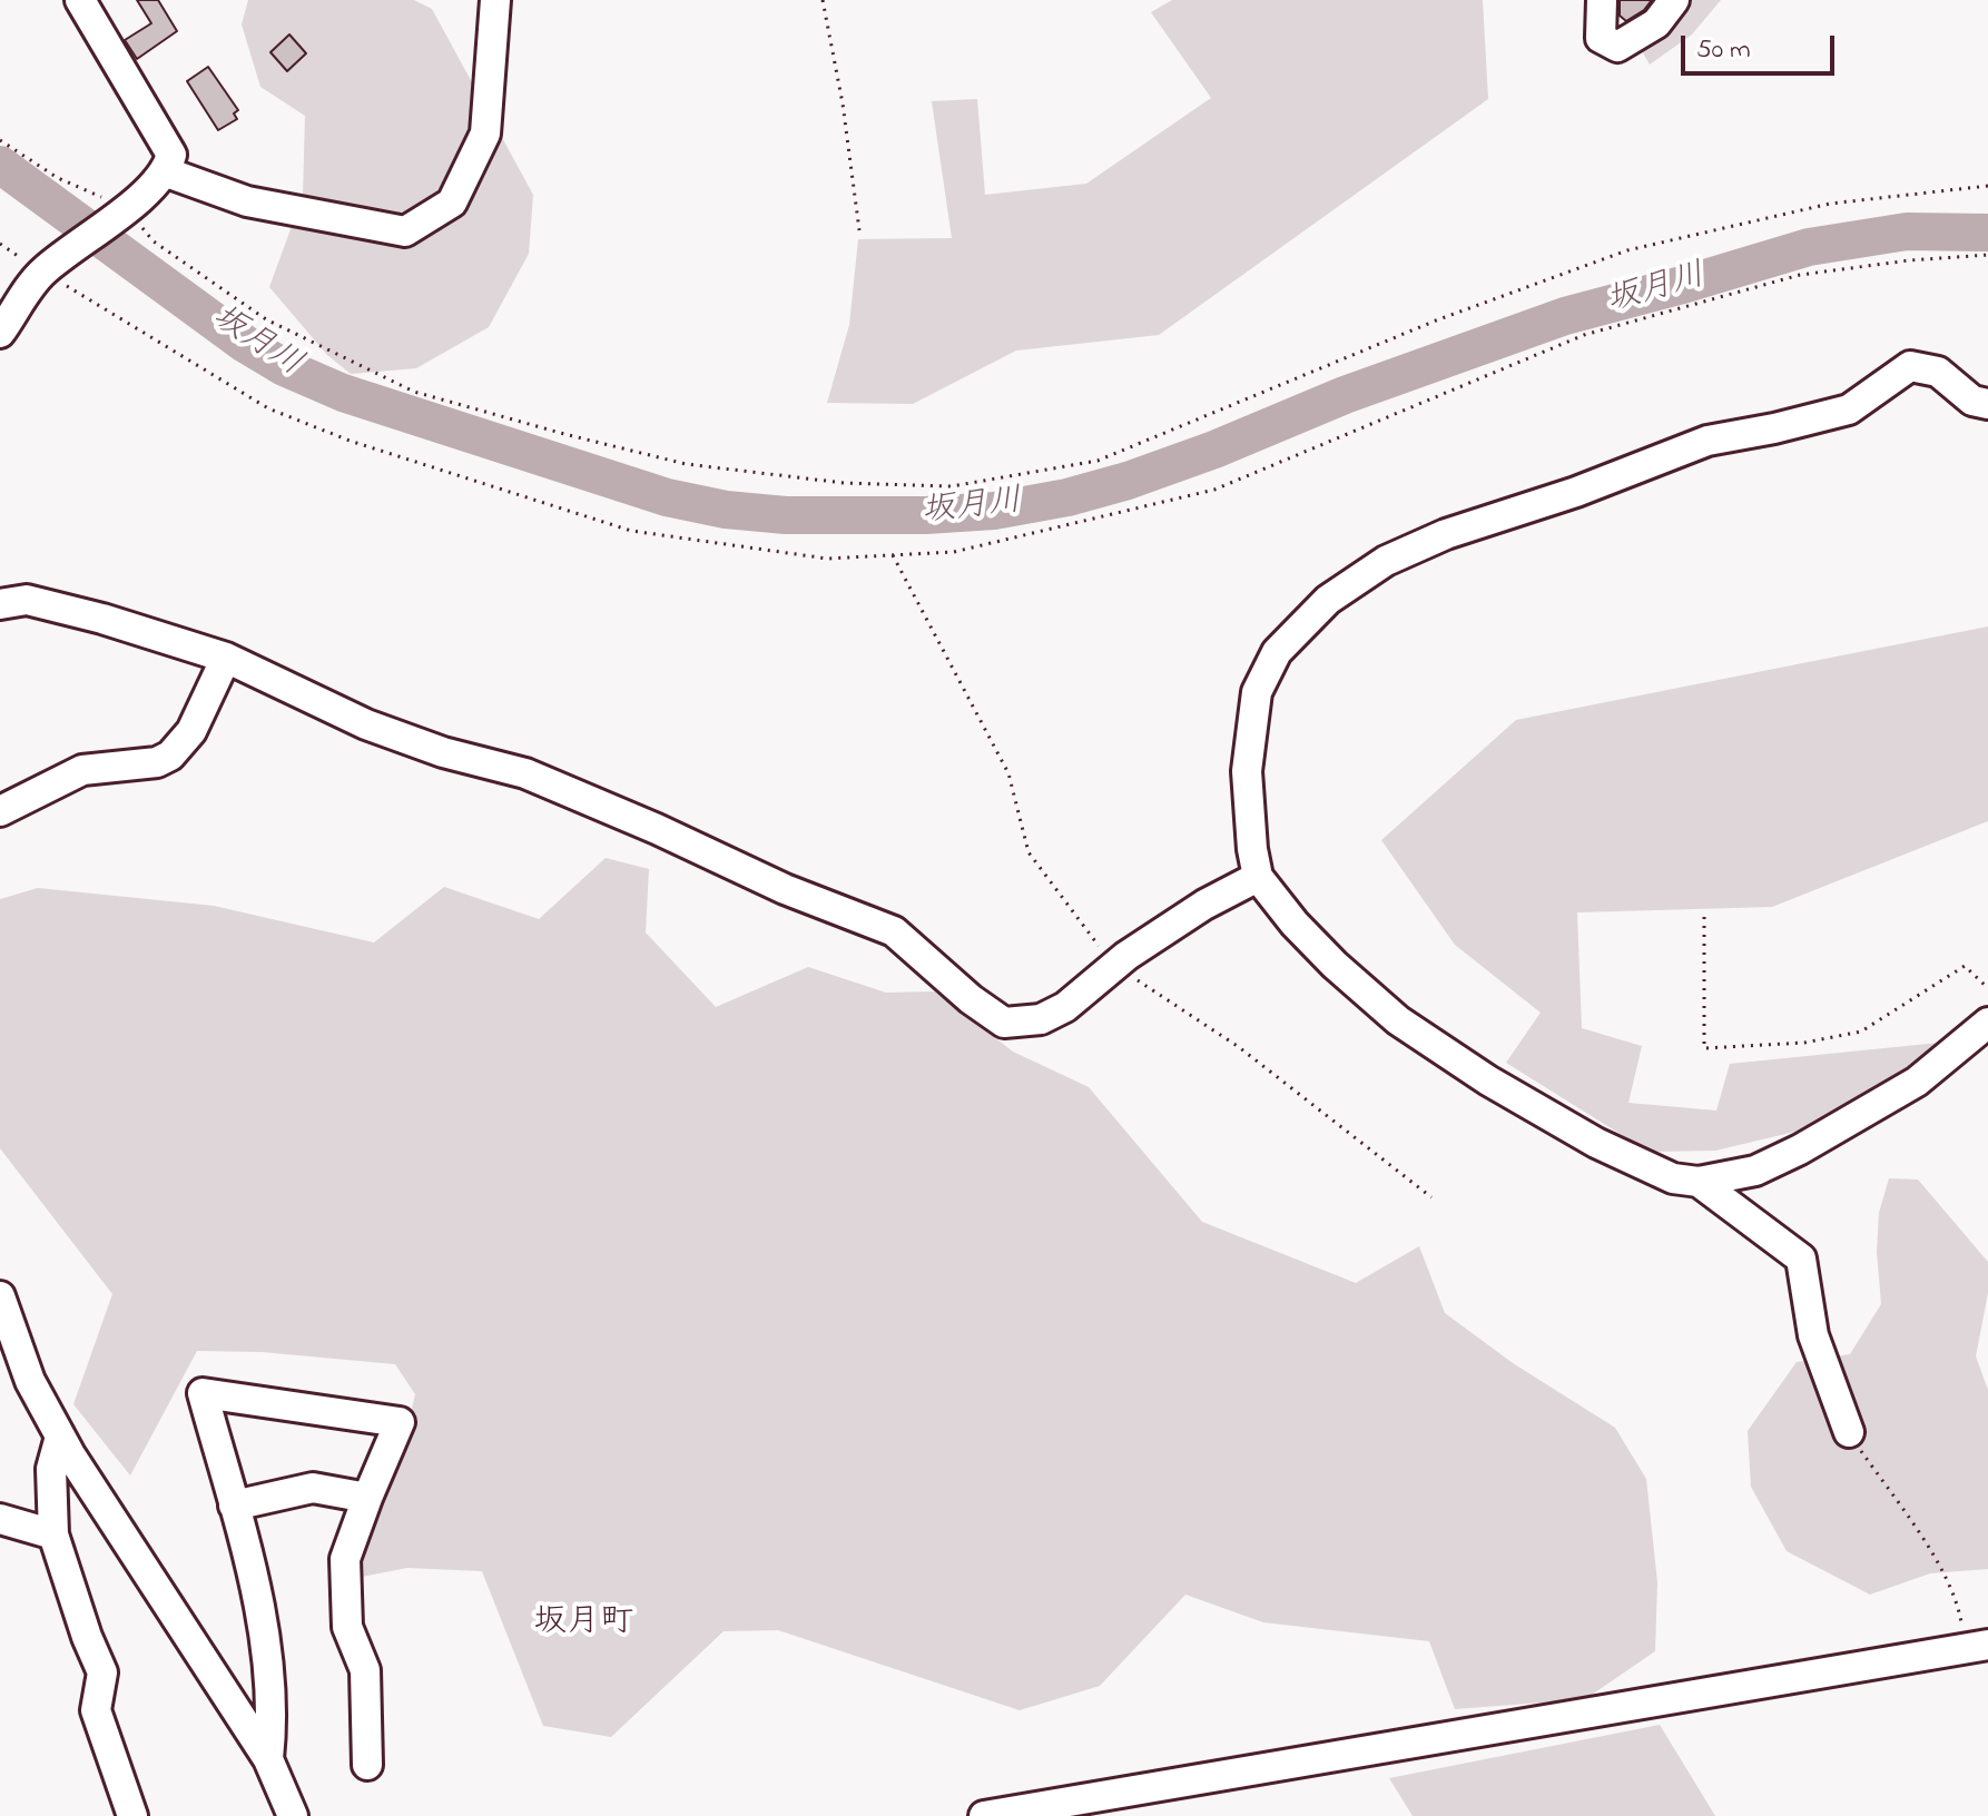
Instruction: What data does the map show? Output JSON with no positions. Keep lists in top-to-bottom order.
{
  "districts": ["坂月町"],
  "water": ["坂月川"],
  "scale_bar": "50 m"
}
